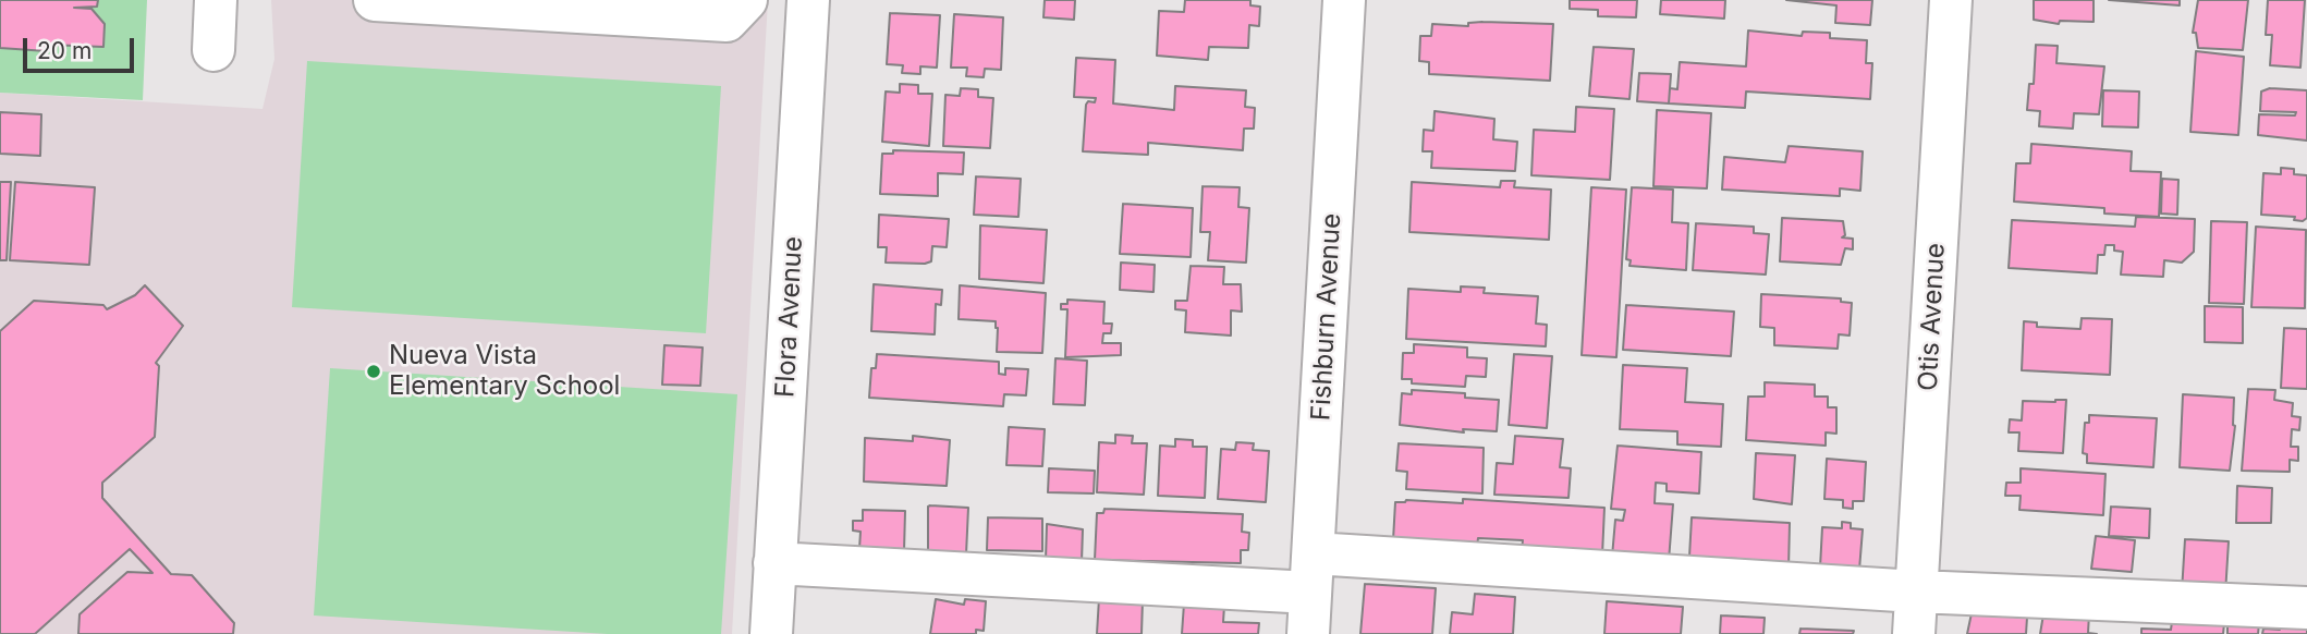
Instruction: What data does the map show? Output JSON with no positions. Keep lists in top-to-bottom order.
{
  "streets": {
    "street": ["Flora Avenue", "Fishburn Avenue", "Otis Avenue"]
  },
  "places": ["Nueva Vista Elementary School"],
  "scale_bar": "20 m"
}
